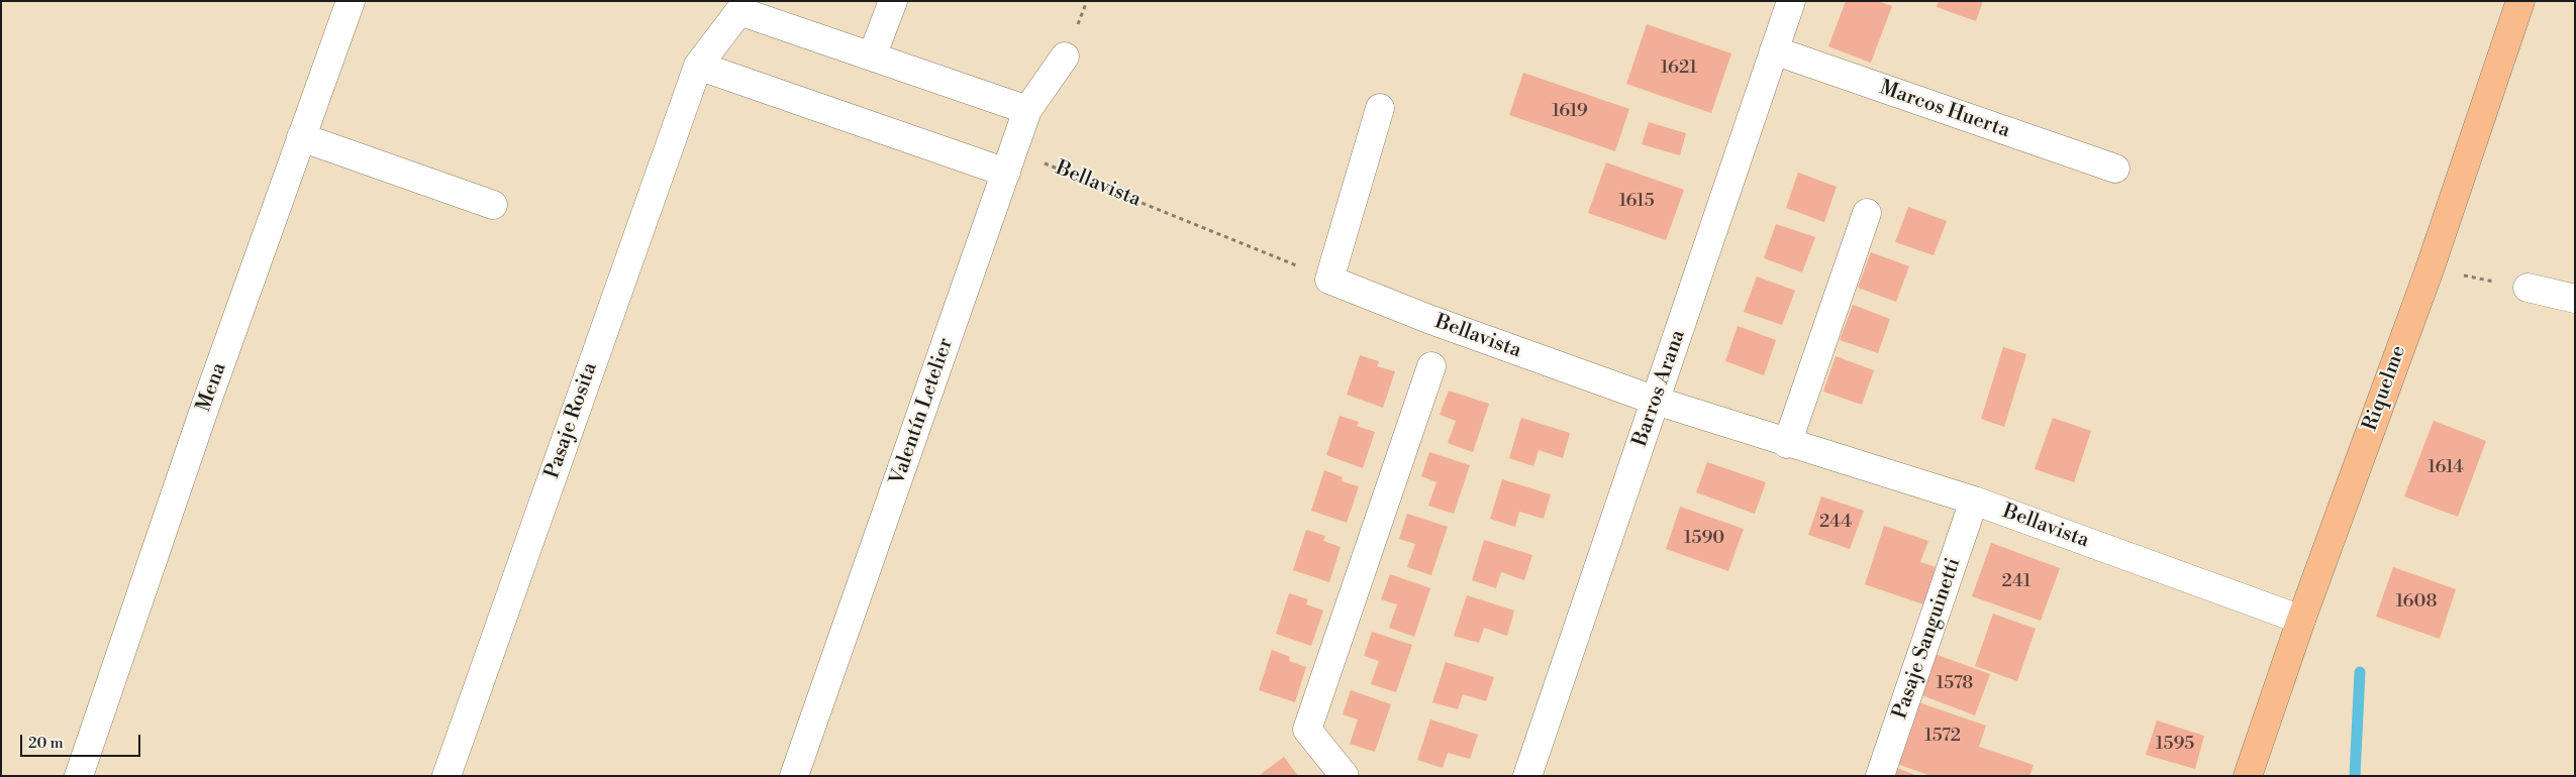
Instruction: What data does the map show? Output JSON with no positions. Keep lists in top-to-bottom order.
{
  "streets": {
    "main road": ["Riquelme"],
    "street": [
      "Marcos Huerta",
      "Bellavista",
      "Mena",
      "Barros Arana",
      "Valentín Letelier",
      "Pasaje Rosita",
      "Pasaje Sanguinetti"
    ]
  },
  "crossings": [
    ["Marcos Huerta", "Barros Arana"],
    ["Bellavista", "Barros Arana"],
    ["Bellavista", "Riquelme"],
    ["Bellavista", "Valentín Letelier"],
    ["Bellavista", "Pasaje Sanguinetti"]
  ],
  "house_numbers": [
    "1621",
    "1619",
    "1615",
    "1614",
    "244",
    "1590",
    "241",
    "1608",
    "1578",
    "1572",
    "1595"
  ],
  "scale_bar": "20 m"
}
